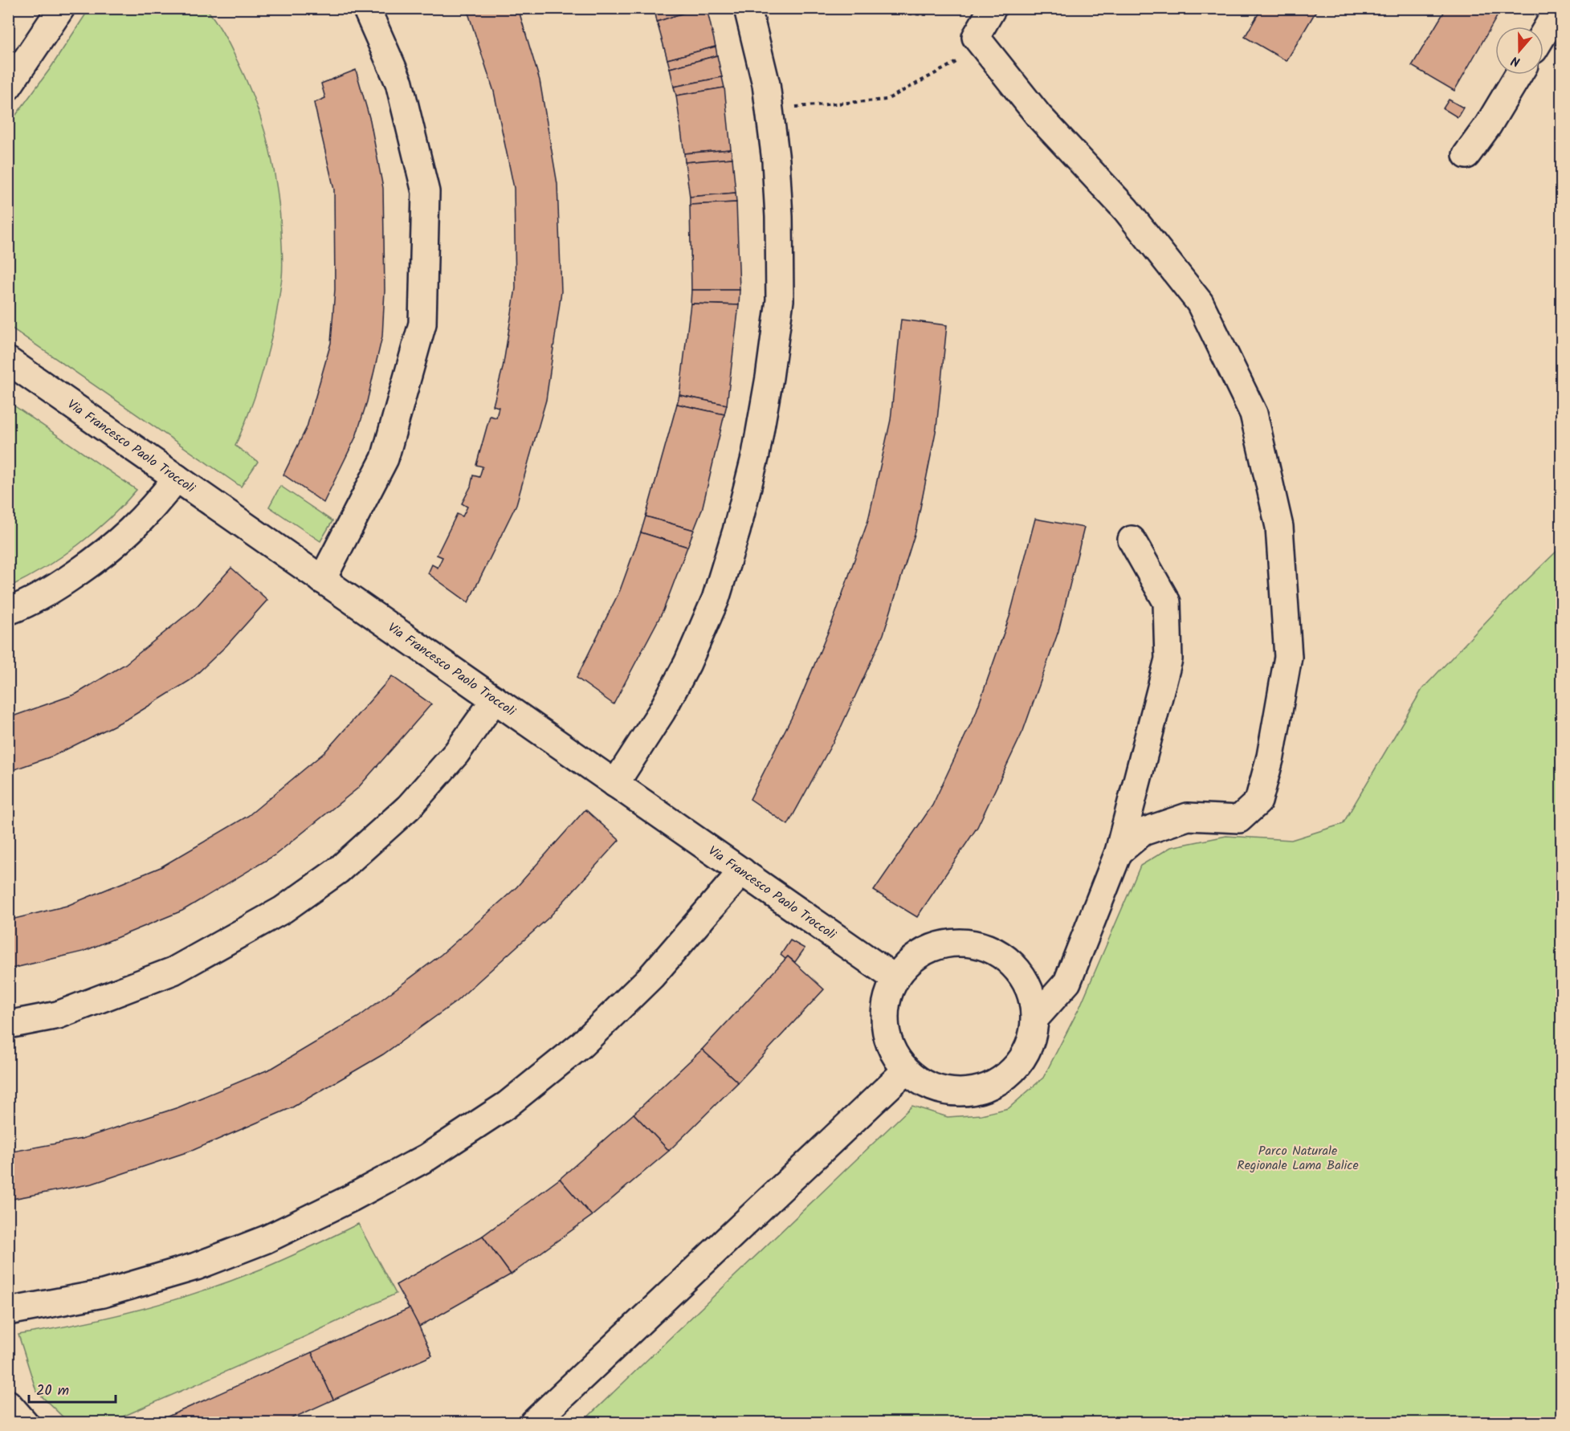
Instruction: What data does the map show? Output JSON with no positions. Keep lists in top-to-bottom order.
{
  "streets": {
    "street": ["Via Francesco Paolo Troccoli"]
  },
  "parks": ["Parco Naturale Regionale Lama Balice"],
  "scale_bar": "20 m",
  "north": "bottom"
}
